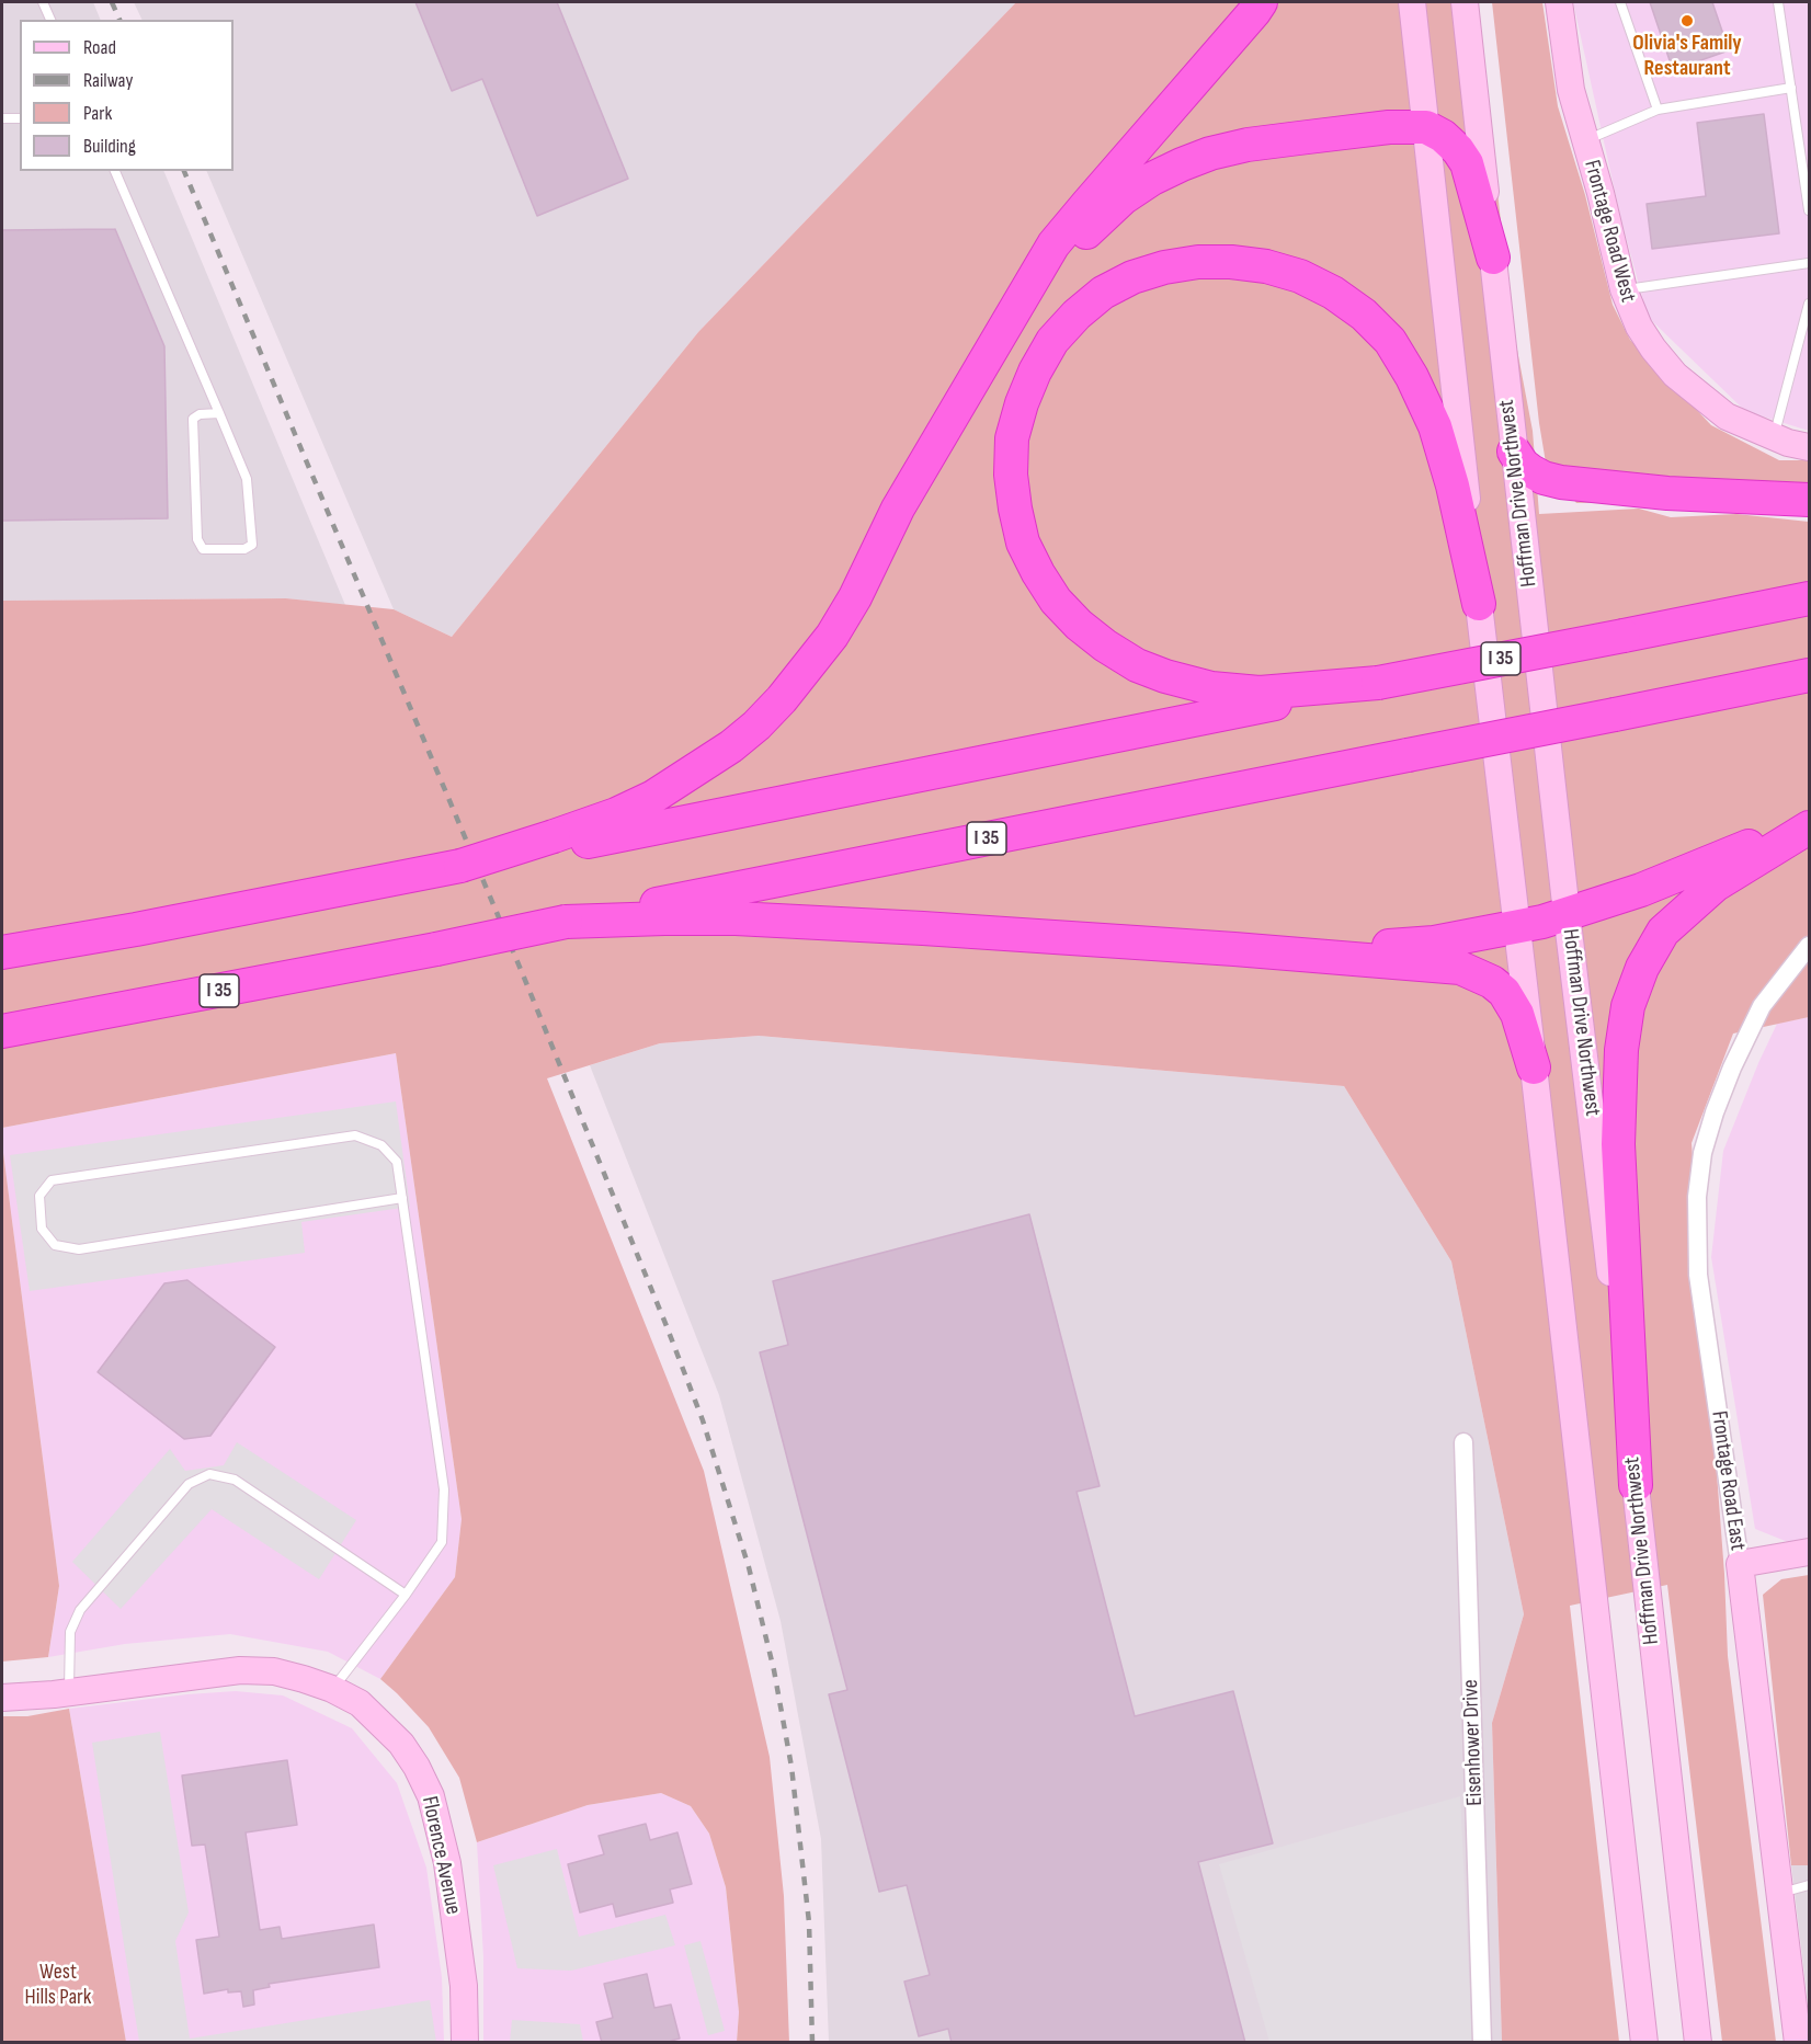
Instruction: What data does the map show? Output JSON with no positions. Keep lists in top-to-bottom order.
{
  "streets": {
    "highway": ["I 35"],
    "main road": [
      "Frontage Road West",
      "Hoffman Drive Northwest",
      "Frontage Road East",
      "Florence Avenue"
    ],
    "street": ["Eisenhower Drive"]
  },
  "parks": ["West Hills Park"],
  "places": ["Olivia's Family Restaurant"],
  "legend": [
    "Road",
    "Railway",
    "Park",
    "Building"
  ]
}
